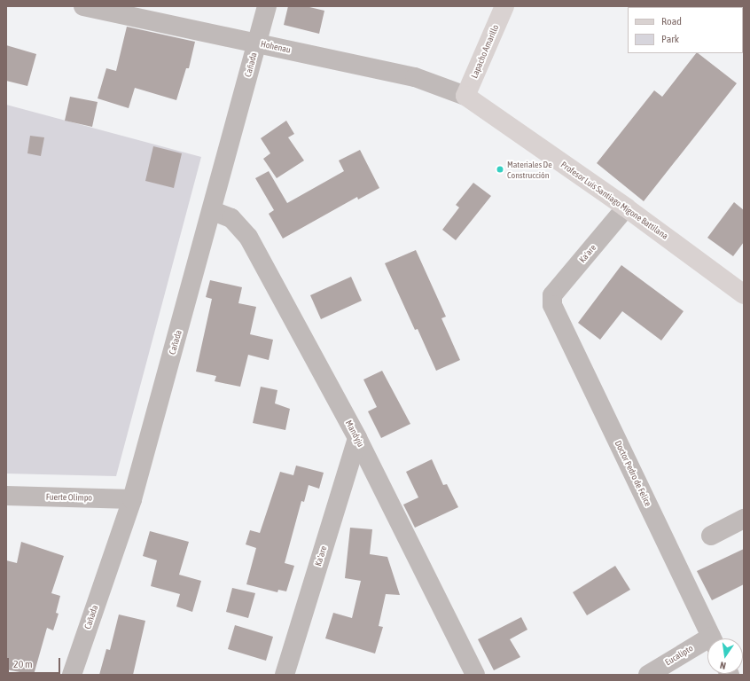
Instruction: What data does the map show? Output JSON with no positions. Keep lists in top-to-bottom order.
{
  "streets": {
    "main road": ["Lapacho Amarillo", "Profesor Luis Santiago Migone Battilana"],
    "street": [
      "Hohenau",
      "Cañada",
      "Ka'are",
      "Mandyju",
      "Doctor Pedro de Felice",
      "Fuerte Olimpo",
      "Eucalipto"
    ]
  },
  "crossings": [
    ["Hohenau", "Lapacho Amarillo"],
    ["Hohenau", "Cañada"],
    ["Hohenau", "Profesor Luis Santiago Migone Battilana"],
    ["Lapacho Amarillo", "Profesor Luis Santiago Migone Battilana"],
    ["Cañada", "Mandyju"],
    ["Cañada", "Fuerte Olimpo"],
    ["Profesor Luis Santiago Migone Battilana", "Ka'are"],
    ["Ka'are", "Mandyju"],
    ["Ka'are", "Doctor Pedro de Felice"]
  ],
  "places": ["Materiales De Construcción"],
  "legend": ["Road", "Park"],
  "scale_bar": "20 m",
  "north": "bottom"
}
